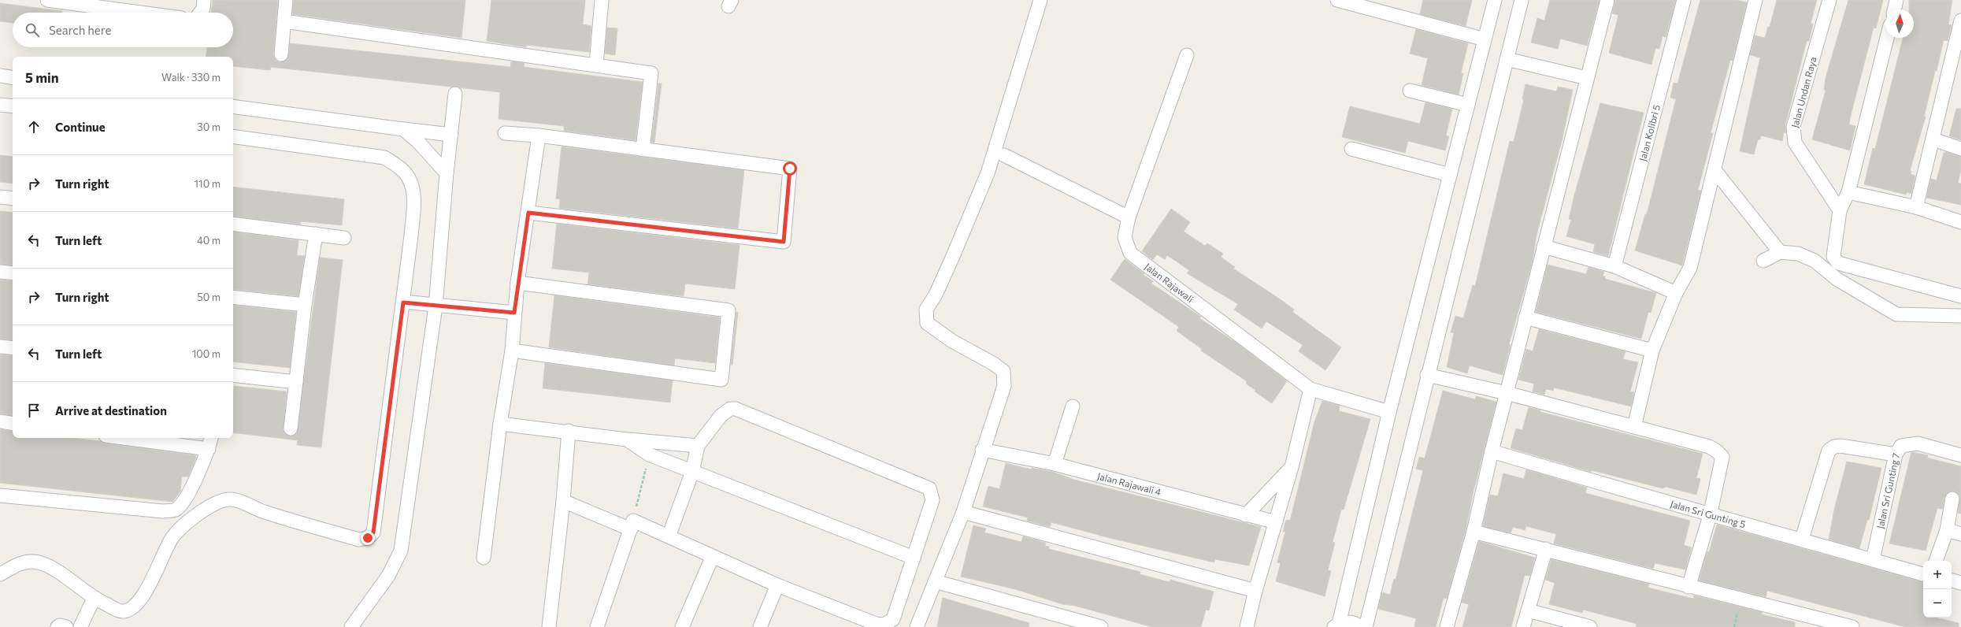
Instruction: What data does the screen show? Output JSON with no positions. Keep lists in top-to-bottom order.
{
  "streets": {
    "street": [
      "Jalan Undan Raya",
      "Jalan Kolibri 5",
      "Jalan Rajawali",
      "Jalan Rajawali 4",
      "Jalan Sri Gunting 7",
      "Jalan Sri Gunting 5"
    ]
  },
  "crossings": [
    ["Jalan Sri Gunting 7", "Jalan Sri Gunting 5"]
  ],
  "north": "top",
  "page": {
    "search": "Search here",
    "heading": ["5 min", "Walk · 330 m"],
    "list": [
      ["Continue", "30 m"],
      ["Turn right", "110 m"],
      ["Turn left", "40 m"],
      ["Turn right", "50 m"],
      ["Turn left", "100 m"],
      "Arrive at destination"
    ],
    "map_buttons": ["+", "−"]
  }
}
